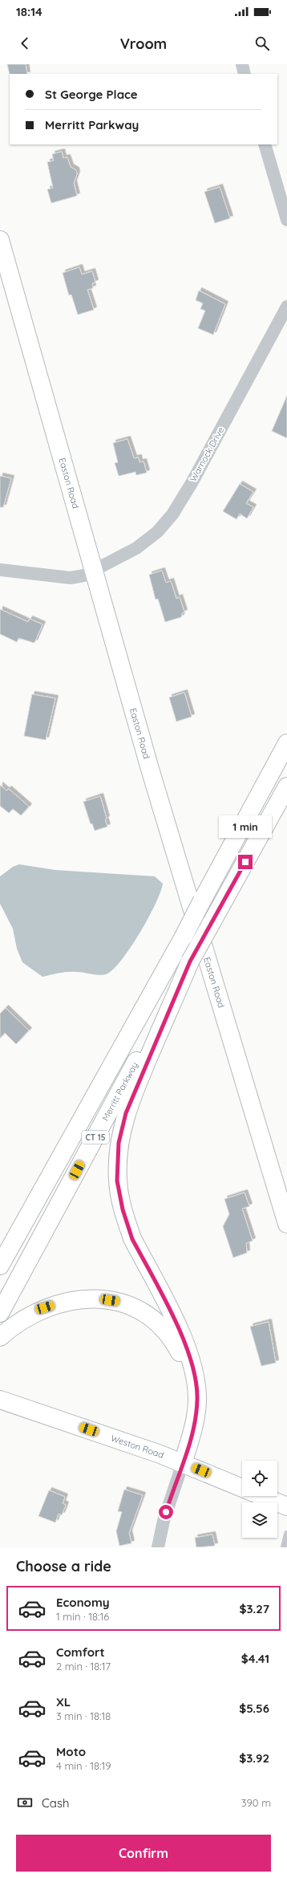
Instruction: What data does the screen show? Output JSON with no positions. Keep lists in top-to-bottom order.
{
  "streets": {
    "main road": [
      "Easton Road",
      "Merritt Parkway",
      "CT 15",
      "Weston Road"
    ],
    "street": ["Warnock Drive"]
  },
  "crossings": [
    ["Warnock Drive", "Easton Road"]
  ],
  "page": {
    "status": "18:14",
    "header": "Vroom",
    "banner": ["St George Place", "Merritt Parkway"],
    "bubble": "1 min",
    "heading": "Choose a ride",
    "list": [
      {
        "name": "Economy",
        "note": "1 min · 18:16",
        "value": "$3.27"
      },
      {
        "name": "Comfort",
        "note": "2 min · 18:17",
        "value": "$4.41"
      },
      {
        "name": "XL",
        "note": "3 min · 18:18",
        "value": "$5.56"
      },
      {
        "name": "Moto",
        "note": "4 min · 18:19",
        "value": "$3.92"
      }
    ],
    "pay": ["Cash", "390 m"],
    "buttons": "Confirm"
  }
}
